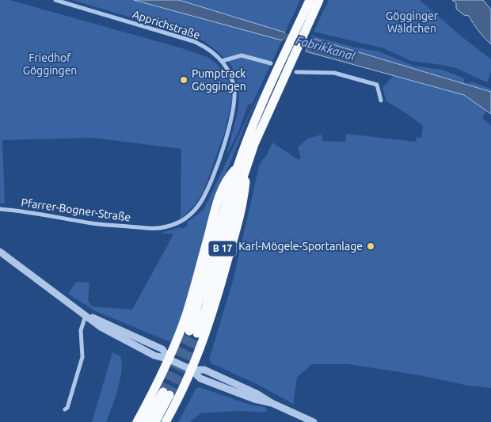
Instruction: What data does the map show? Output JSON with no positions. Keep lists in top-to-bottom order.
{
  "streets": {
    "highway": ["B 17"],
    "street": ["Apprichstraße", "Pfarrer-Bogner-Straße"]
  },
  "crossings": [
    ["Apprichstraße", "Pfarrer-Bogner-Straße"]
  ],
  "water": ["Fabrikkanal"],
  "parks": ["Gögginger Wäldchen", "Friedhof Göggingen"],
  "places": ["Pumptrack Göggingen", "Karl-Mögele-Sportanlage"]
}
